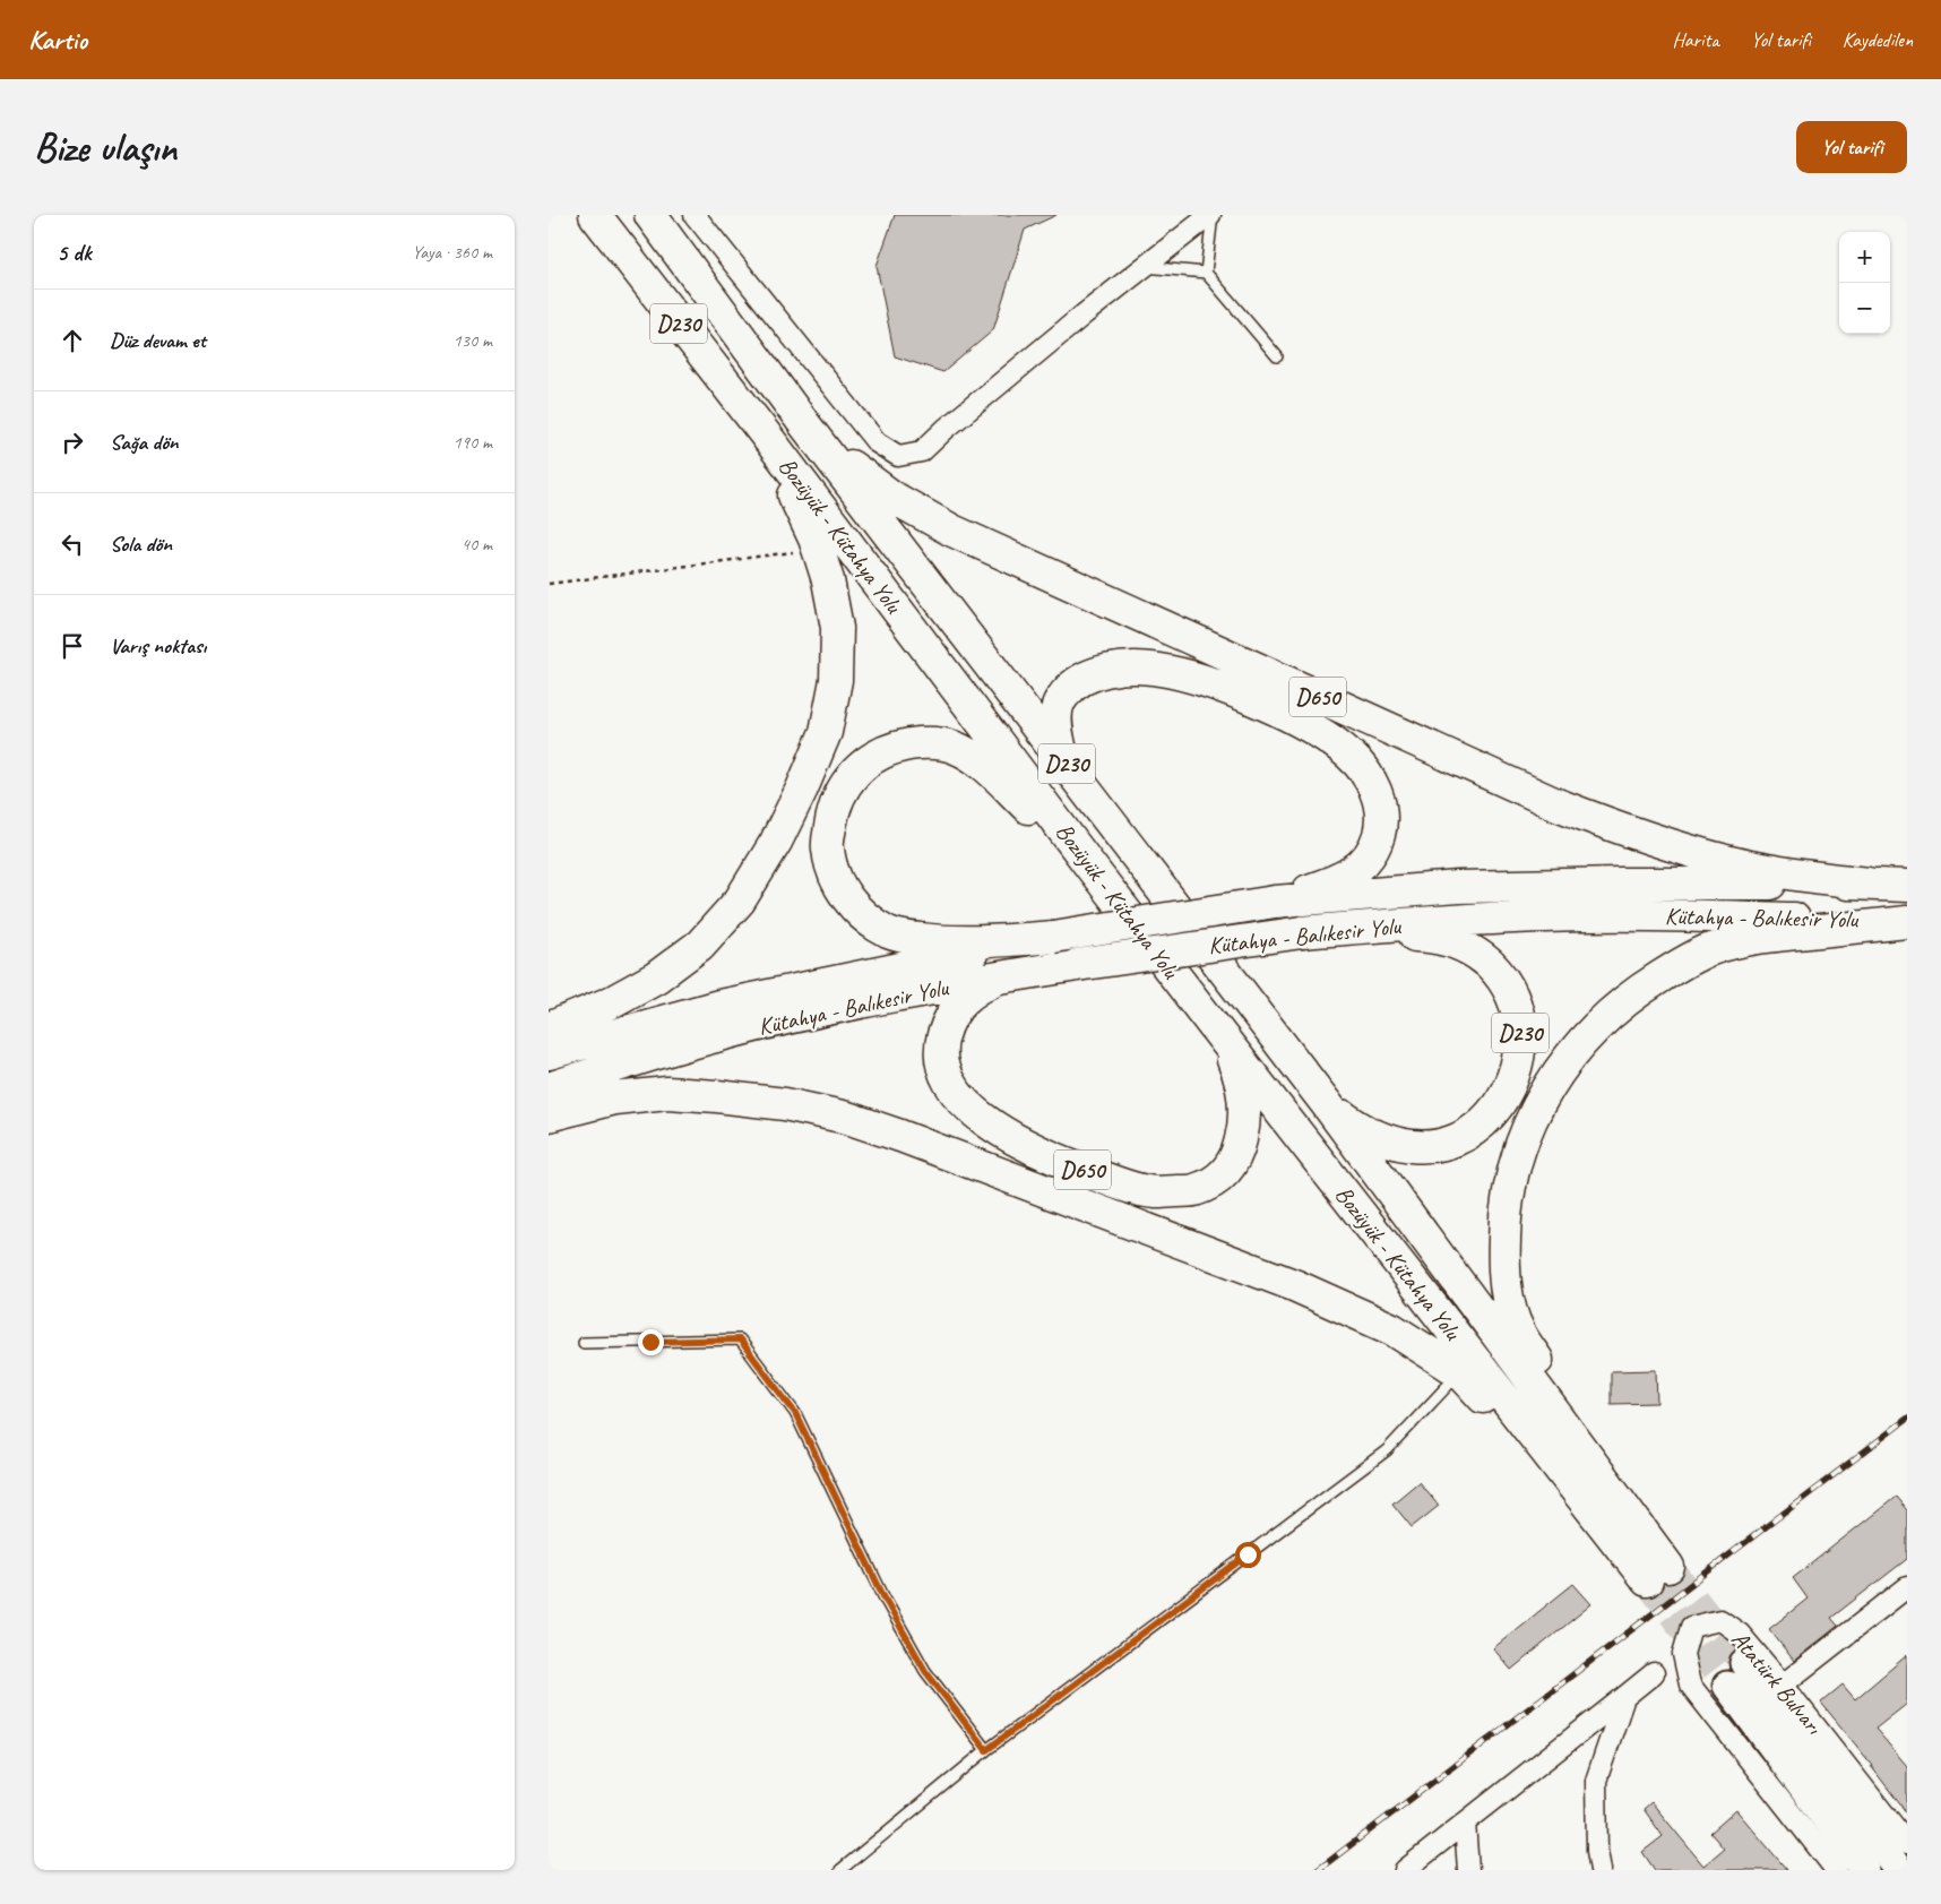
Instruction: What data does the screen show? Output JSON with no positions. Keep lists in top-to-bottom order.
{
  "streets": {
    "highway": [
      "D230",
      "Bozüyük - Kütahya Yolu",
      "D650",
      "Kütahya - Balıkesir Yolu"
    ],
    "main road": ["Atatürk Bulvarı"]
  },
  "crossings": [
    ["D230", "Bozüyük - Kütahya Yolu"],
    ["D230", "Kütahya - Balıkesir Yolu"],
    ["Bozüyük - Kütahya Yolu", "D650"],
    ["D650", "Kütahya - Balıkesir Yolu"]
  ],
  "page": {
    "header": "Kartio",
    "nav": ["Harita", "Yol tarifi", "Kaydedilen"],
    "buttons": "Yol tarifi",
    "title": "Bize ulaşın",
    "heading": ["5 dk", "Yaya · 360 m"],
    "map_buttons": ["+", "−"],
    "list": [
      ["Düz devam et", "130 m"],
      ["Sağa dön", "190 m"],
      ["Sola dön", "40 m"],
      "Varış noktası"
    ]
  }
}
